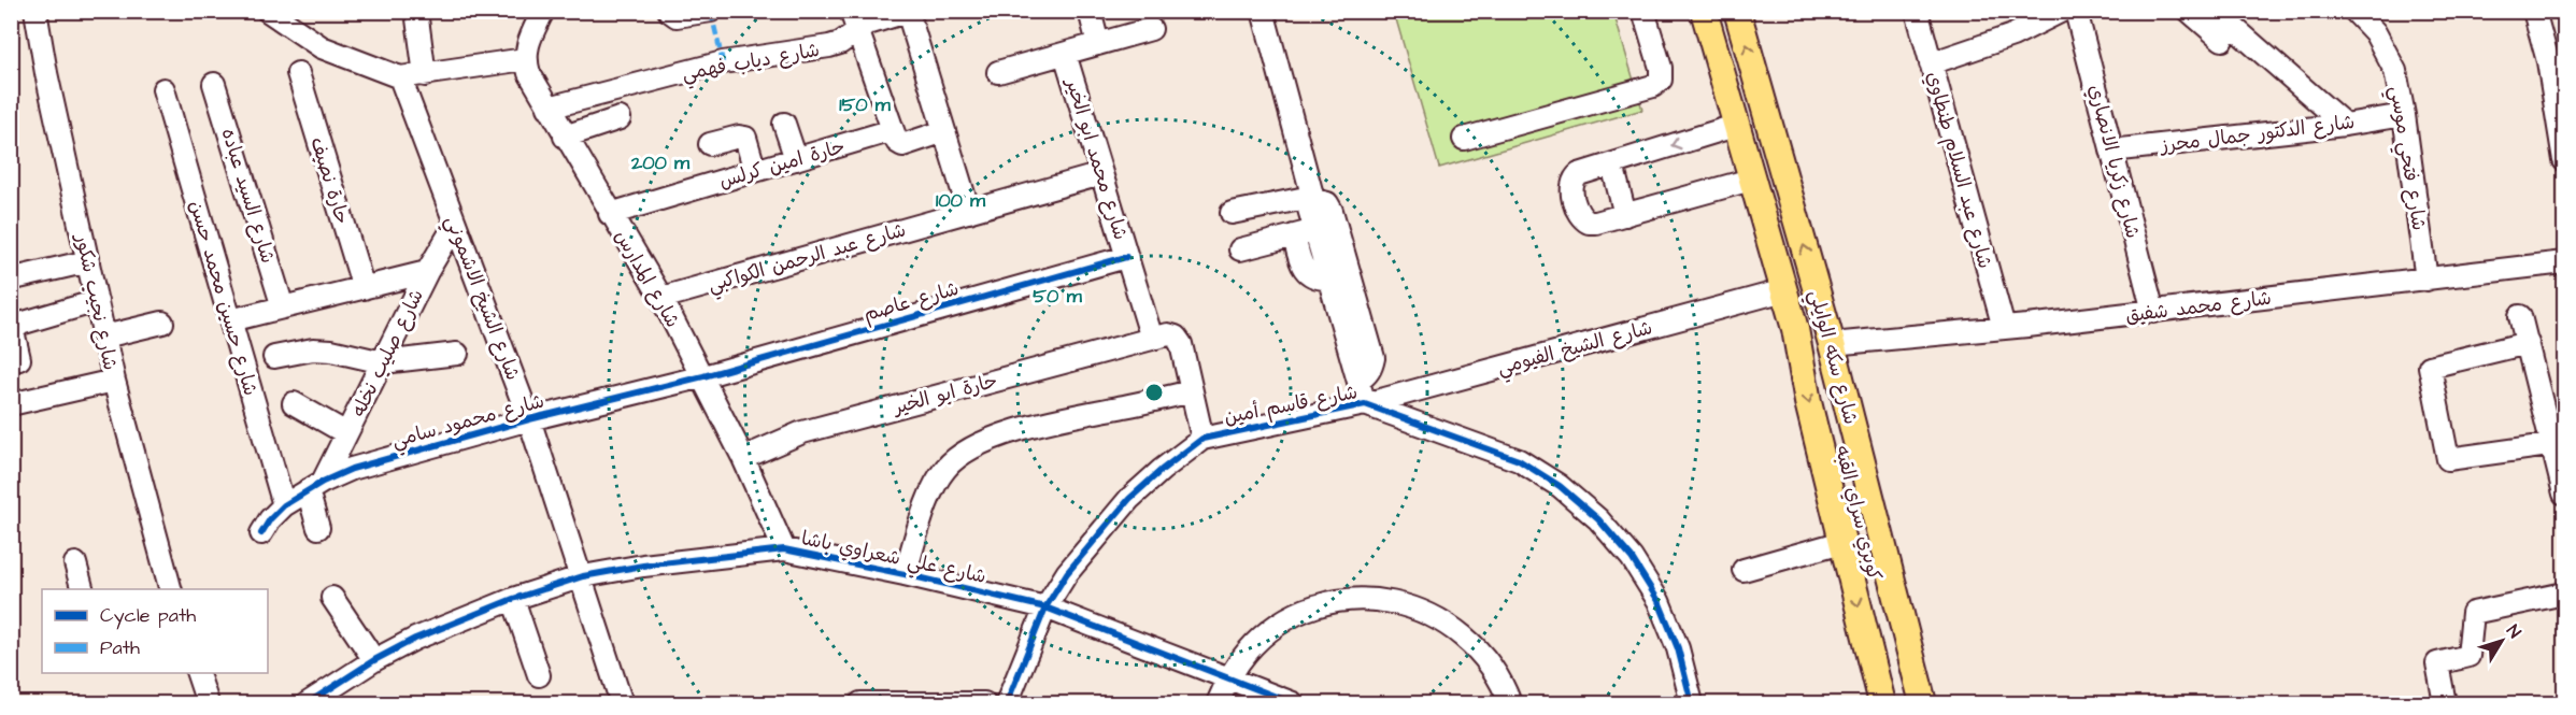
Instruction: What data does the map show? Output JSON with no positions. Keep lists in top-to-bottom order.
{
  "streets": {
    "main road": ["شارع سكه الوايلي", "كوبري سراي القبه"],
    "street": [
      "شارع دياب فهمي",
      "شارع الدكتور جمال محرز",
      "شارع فتحي موسي",
      "شارع محمد ابو الخير",
      "شارع زكريا الانصاري",
      "حارة امين كرلس",
      "شارع عبد السلام طنطاوي",
      "حارة نصيف",
      "شارع السيد عباده",
      "شارع عبد الرحمن الكواكبي",
      "شارع المدارس",
      "شارع حسين محمد حسن",
      "شارع الشيخ الاشموني",
      "شارع عاصم",
      "شارع نجيب شكور",
      "شارع محمد شفيق",
      "شارع الشيخ الفيومي",
      "شارع صليب نخله",
      "حارة ابو الخير",
      "شارع قاسم أمين",
      "شارع محمود سامي",
      "شارع علي شعراوي باشا"
    ]
  },
  "crossings": [
    ["شارع دياب فهمي", "شارع المدارس"],
    ["شارع الدكتور جمال محرز", "شارع فتحي موسي"],
    ["شارع الدكتور جمال محرز", "شارع زكريا الانصاري"],
    ["شارع فتحي موسي", "شارع محمد شفيق"],
    ["شارع محمد ابو الخير", "شارع عبد الرحمن الكواكبي"],
    ["شارع محمد ابو الخير", "شارع عاصم"],
    ["شارع محمد ابو الخير", "حارة ابو الخير"],
    ["شارع زكريا الانصاري", "شارع محمد شفيق"],
    ["حارة امين كرلس", "شارع المدارس"],
    ["شارع عبد السلام طنطاوي", "شارع محمد شفيق"],
    ["شارع عبد الرحمن الكواكبي", "شارع المدارس"],
    ["شارع المدارس", "شارع عاصم"],
    ["شارع المدارس", "حارة ابو الخير"],
    ["شارع المدارس", "شارع محمود سامي"],
    ["شارع المدارس", "شارع علي شعراوي باشا"],
    ["شارع حسين محمد حسن", "شارع محمود سامي"],
    ["شارع الشيخ الاشموني", "شارع صليب نخله"],
    ["شارع الشيخ الاشموني", "شارع محمود سامي"],
    ["شارع الشيخ الاشموني", "شارع علي شعراوي باشا"],
    ["شارع عاصم", "شارع محمود سامي"],
    ["شارع محمد شفيق", "شارع سكه الوايلي"],
    ["شارع الشيخ الفيومي", "شارع سكه الوايلي"],
    ["شارع الشيخ الفيومي", "شارع قاسم أمين"],
    ["شارع صليب نخله", "شارع محمود سامي"],
    ["شارع سكه الوايلي", "كوبري سراي القبه"],
    ["شارع قاسم أمين", "شارع علي شعراوي باشا"]
  ],
  "legend": ["Cycle path", "Path"],
  "north": "top right",
  "rings": [
    "150 m",
    "200 m",
    "100 m",
    "50 m"
  ]
}
